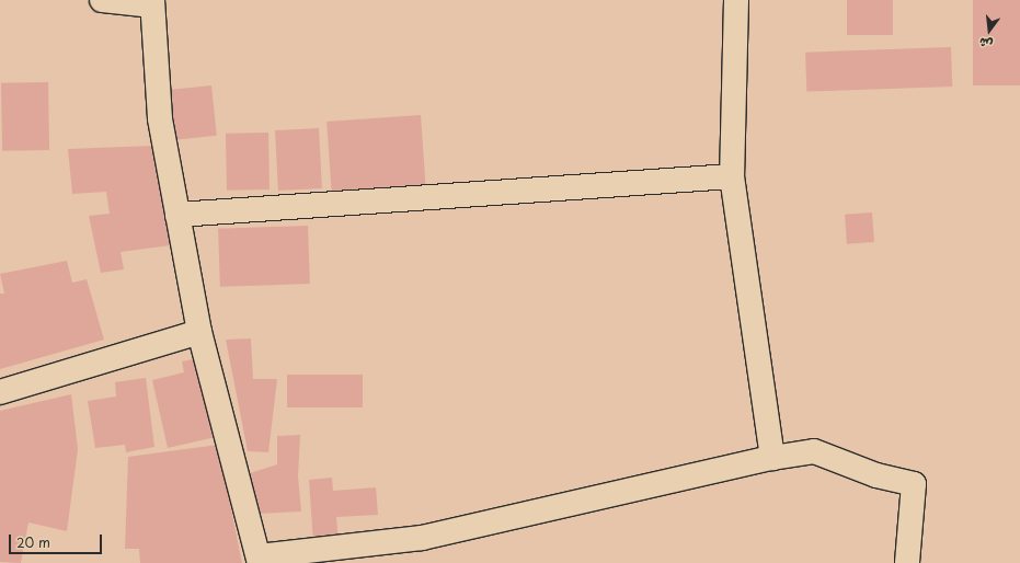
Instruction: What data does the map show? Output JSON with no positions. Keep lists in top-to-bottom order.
{
  "scale_bar": "20 m",
  "north": "bottom"
}
